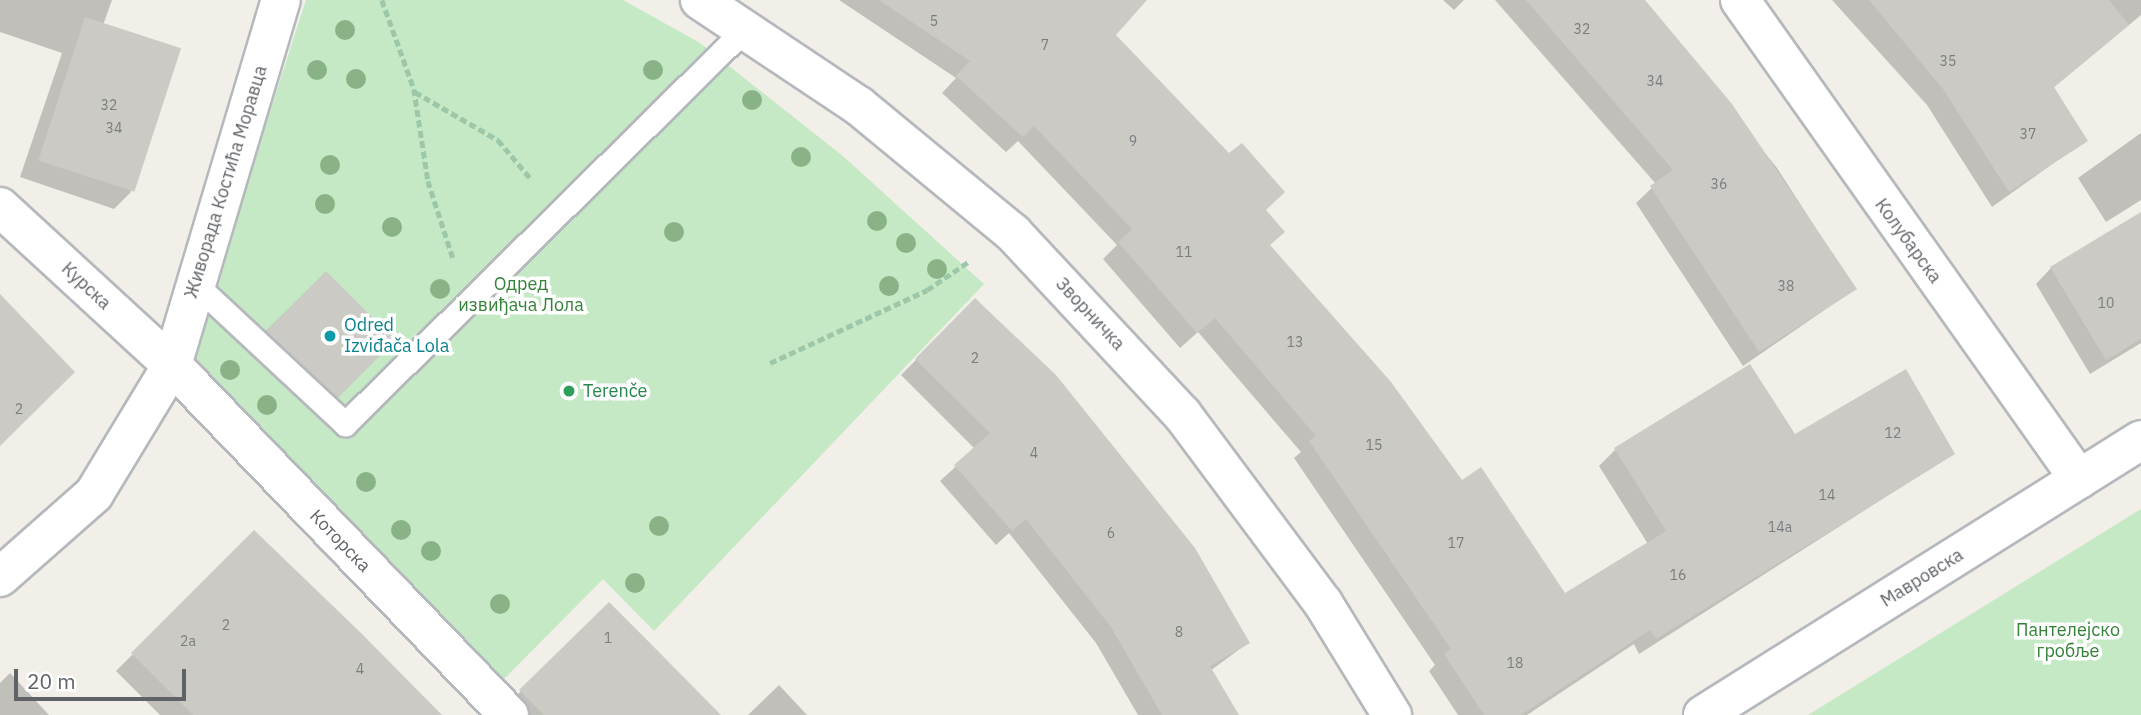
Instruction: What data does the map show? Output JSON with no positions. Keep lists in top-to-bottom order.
{
  "streets": {
    "street": [
      "Живорада Костића Моравца",
      "Колубарска",
      "Курска",
      "Зворничка",
      "Которска",
      "Мавровска"
    ]
  },
  "crossings": [
    ["Живорада Костића Моравца", "Курска"],
    ["Живорада Костића Моравца", "Которска"],
    ["Колубарска", "Мавровска"],
    ["Курска", "Которска"]
  ],
  "parks": ["Одред извиђача Лола", "Пантелејско гробље"],
  "places": ["Odred Izviđača Lola", "Terenče"],
  "house_numbers": [
    "5",
    "32",
    "7",
    "35",
    "34",
    "32",
    "34",
    "37",
    "9",
    "36",
    "11",
    "38",
    "10",
    "13",
    "2",
    "2",
    "12",
    "15",
    "4",
    "14",
    "14a",
    "6",
    "17",
    "16",
    "2",
    "8",
    "1",
    "2a",
    "18",
    "4"
  ],
  "scale_bar": "20 m"
}
